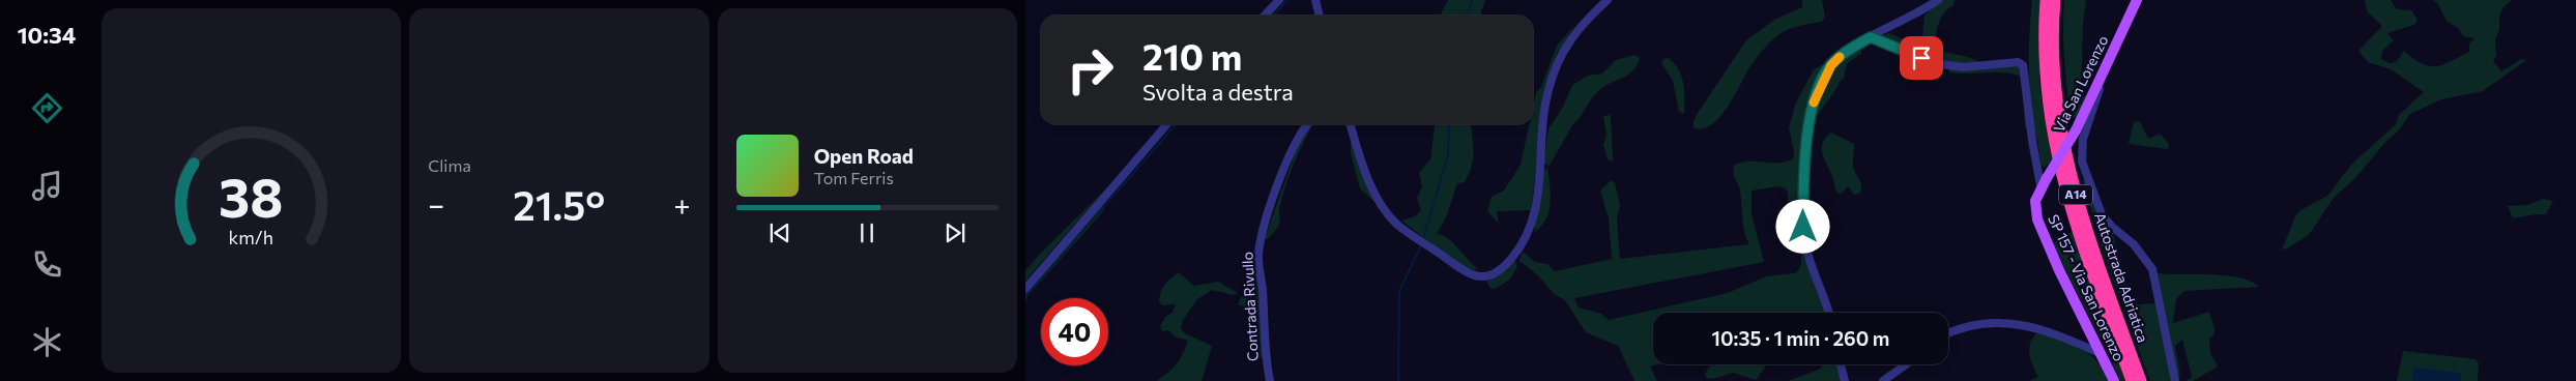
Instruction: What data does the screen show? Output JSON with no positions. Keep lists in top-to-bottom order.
{
  "streets": {
    "highway": ["A14", "Autostrada Adriatica"],
    "main road": ["Via San Lorenzo", "SP 157 - Via San Lorenzo"],
    "street": ["Contrada Rivullo"]
  },
  "crossings": [
    ["Via San Lorenzo", "SP 157 - Via San Lorenzo"]
  ],
  "page": {
    "tabs": "10:34",
    "tile": "Clima",
    "turn": ["210 m", "Svolta a destra"],
    "song": ["Open Road", "Tom Ferris"],
    "heat": ["−", "21.5°", "+"],
    "limit": "40",
    "trip": "10:35 · 1 min · 260 m",
    "gauge": ["38", "km/h"]
  }
}
